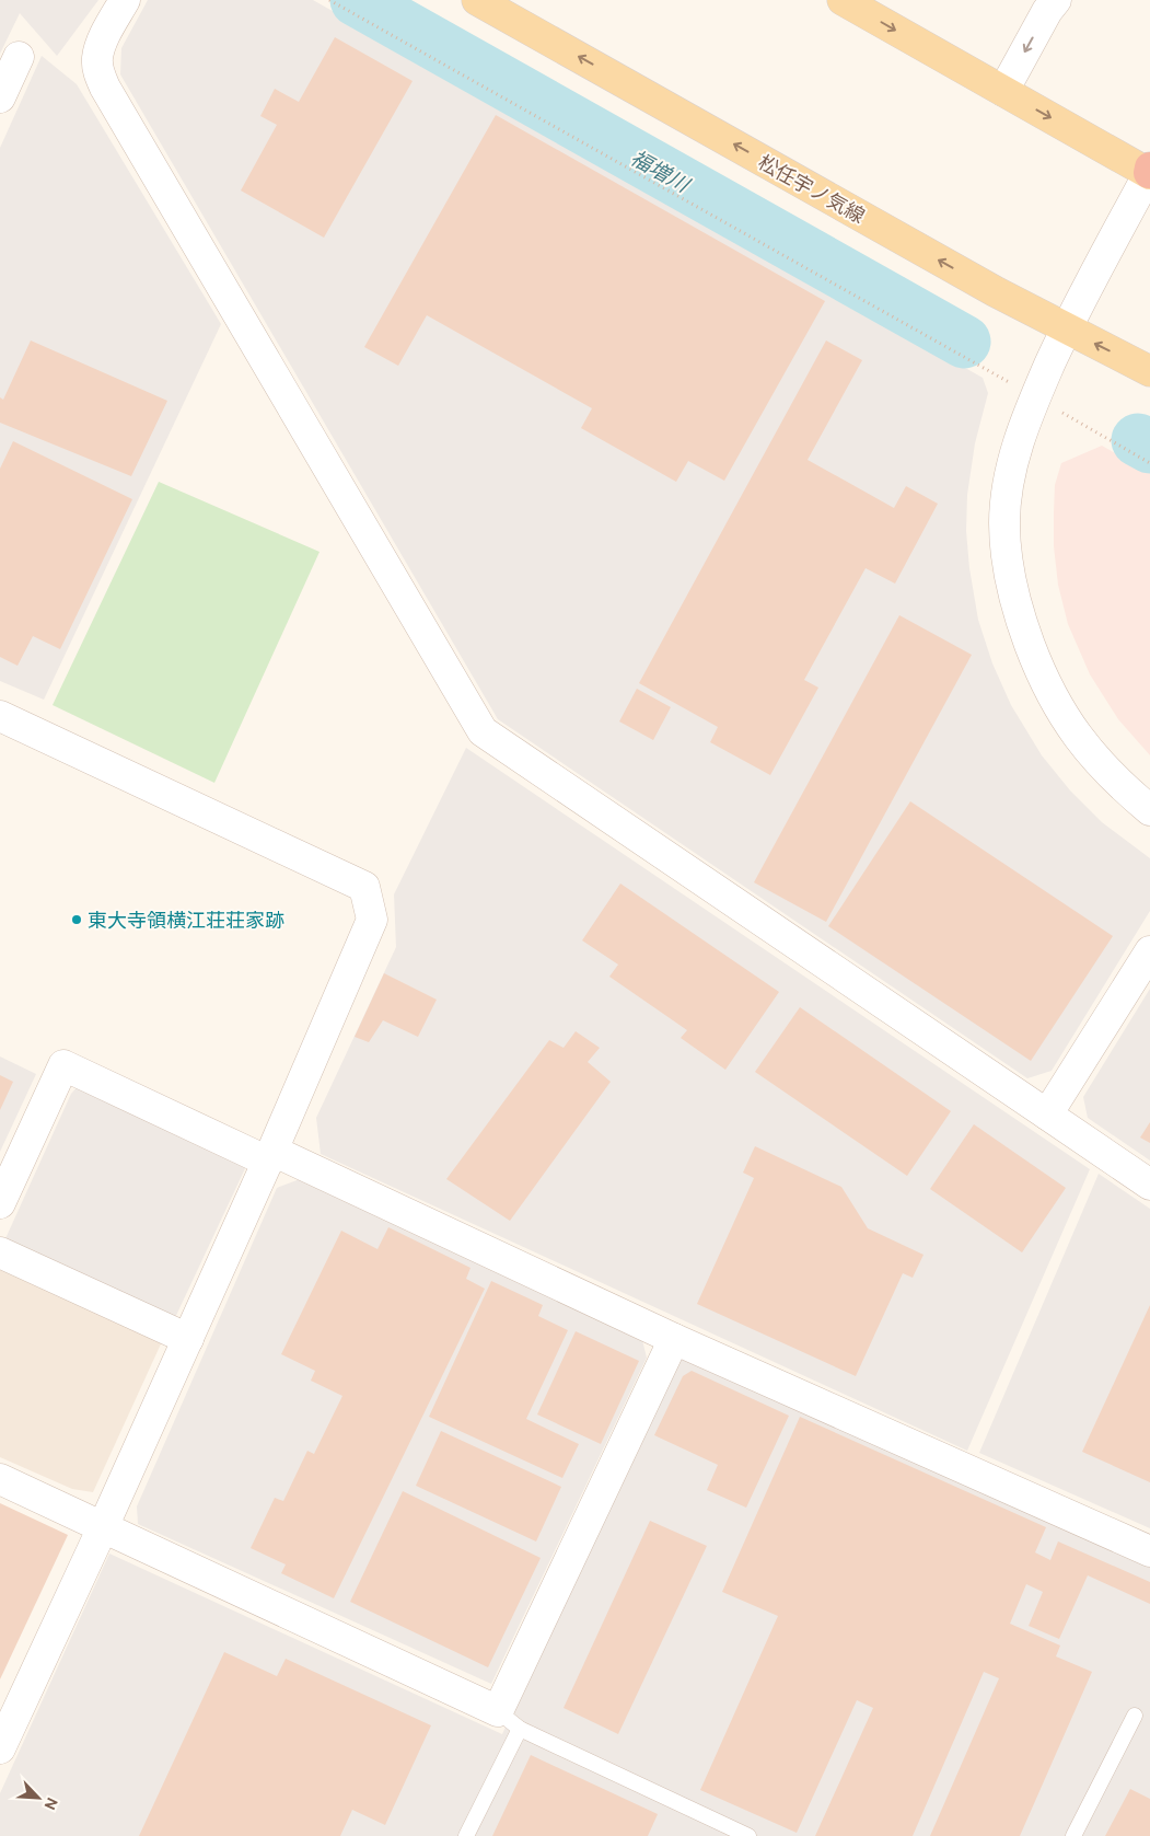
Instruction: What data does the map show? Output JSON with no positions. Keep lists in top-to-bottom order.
{
  "streets": {
    "main road": ["松任宇ノ気線"]
  },
  "water": ["福増川"],
  "places": ["東大寺領横江荘荘家跡"],
  "north": "bottom right"
}
